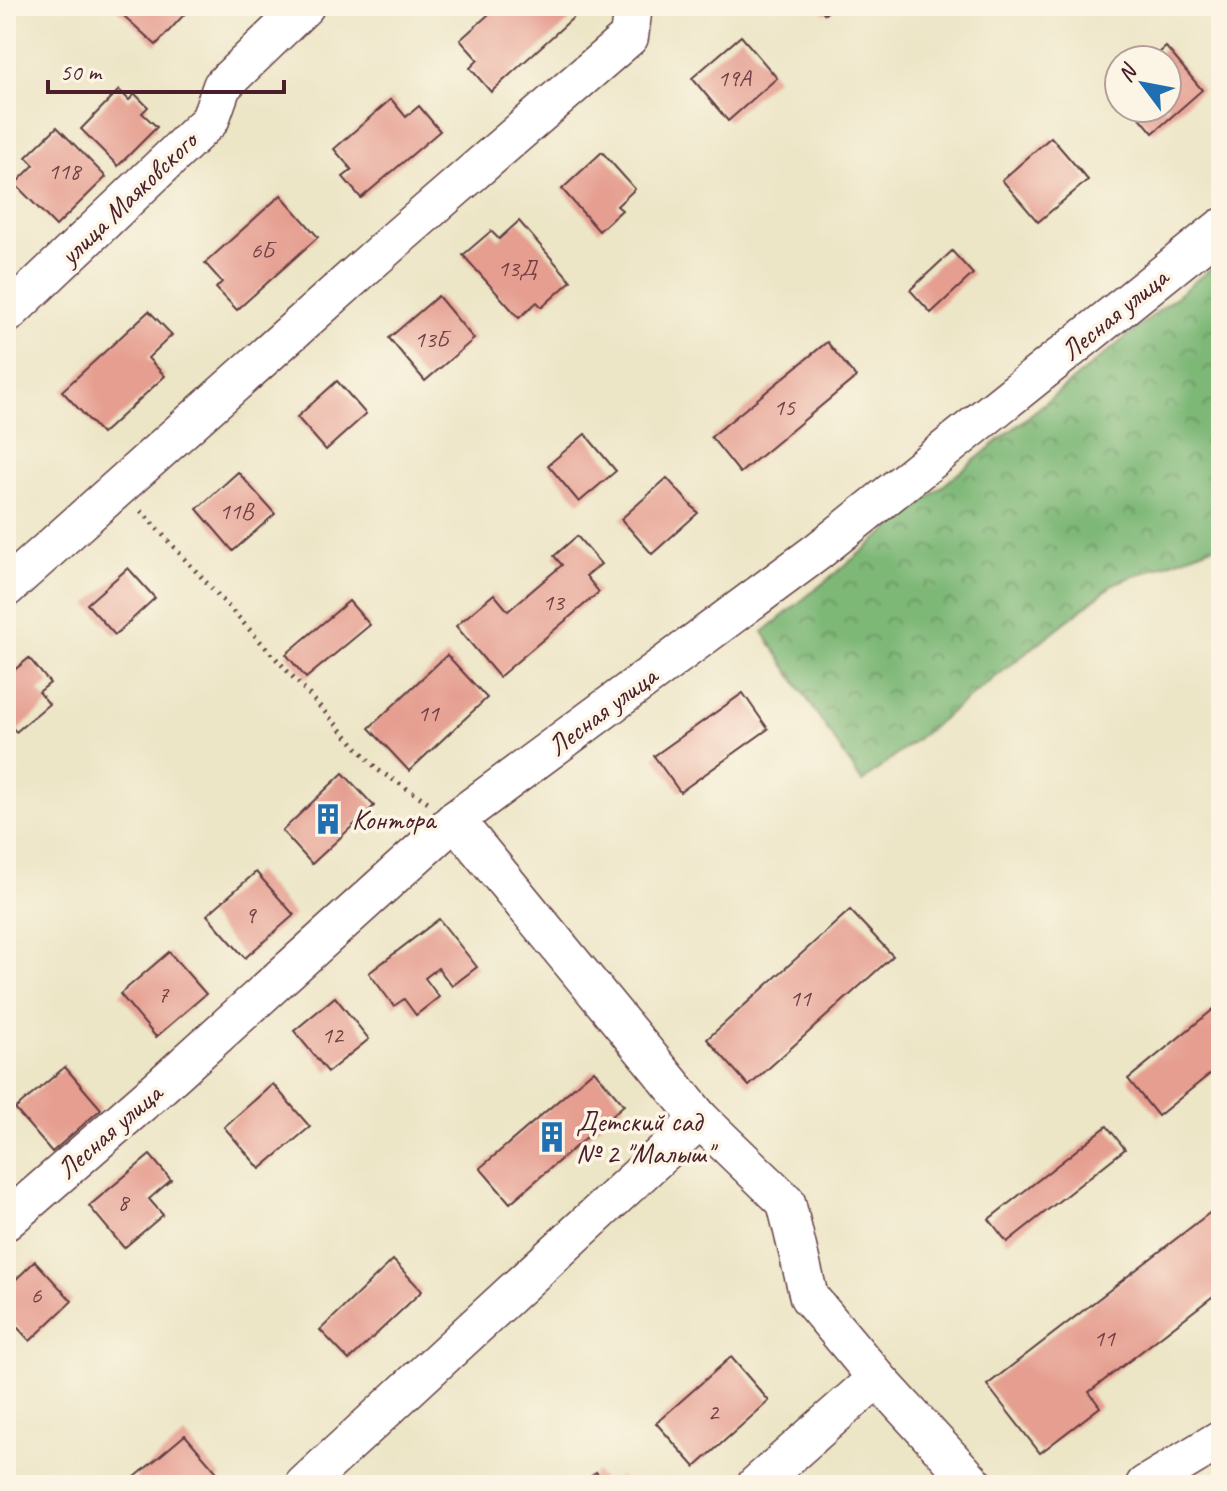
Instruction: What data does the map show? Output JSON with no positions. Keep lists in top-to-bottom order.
{
  "streets": {
    "street": ["улица Маяковского", "Лесная улица"]
  },
  "places": {
    "building": ["Контора", "Детский сад № 2 \"Малыш\""]
  },
  "house_numbers": [
    "19А",
    "118",
    "6Б",
    "13Д",
    "13Б",
    "15",
    "11В",
    "13",
    "11",
    "9",
    "7",
    "11",
    "12",
    "8",
    "6",
    "11",
    "2"
  ],
  "scale_bar": "50 m",
  "north": "top left"
}
